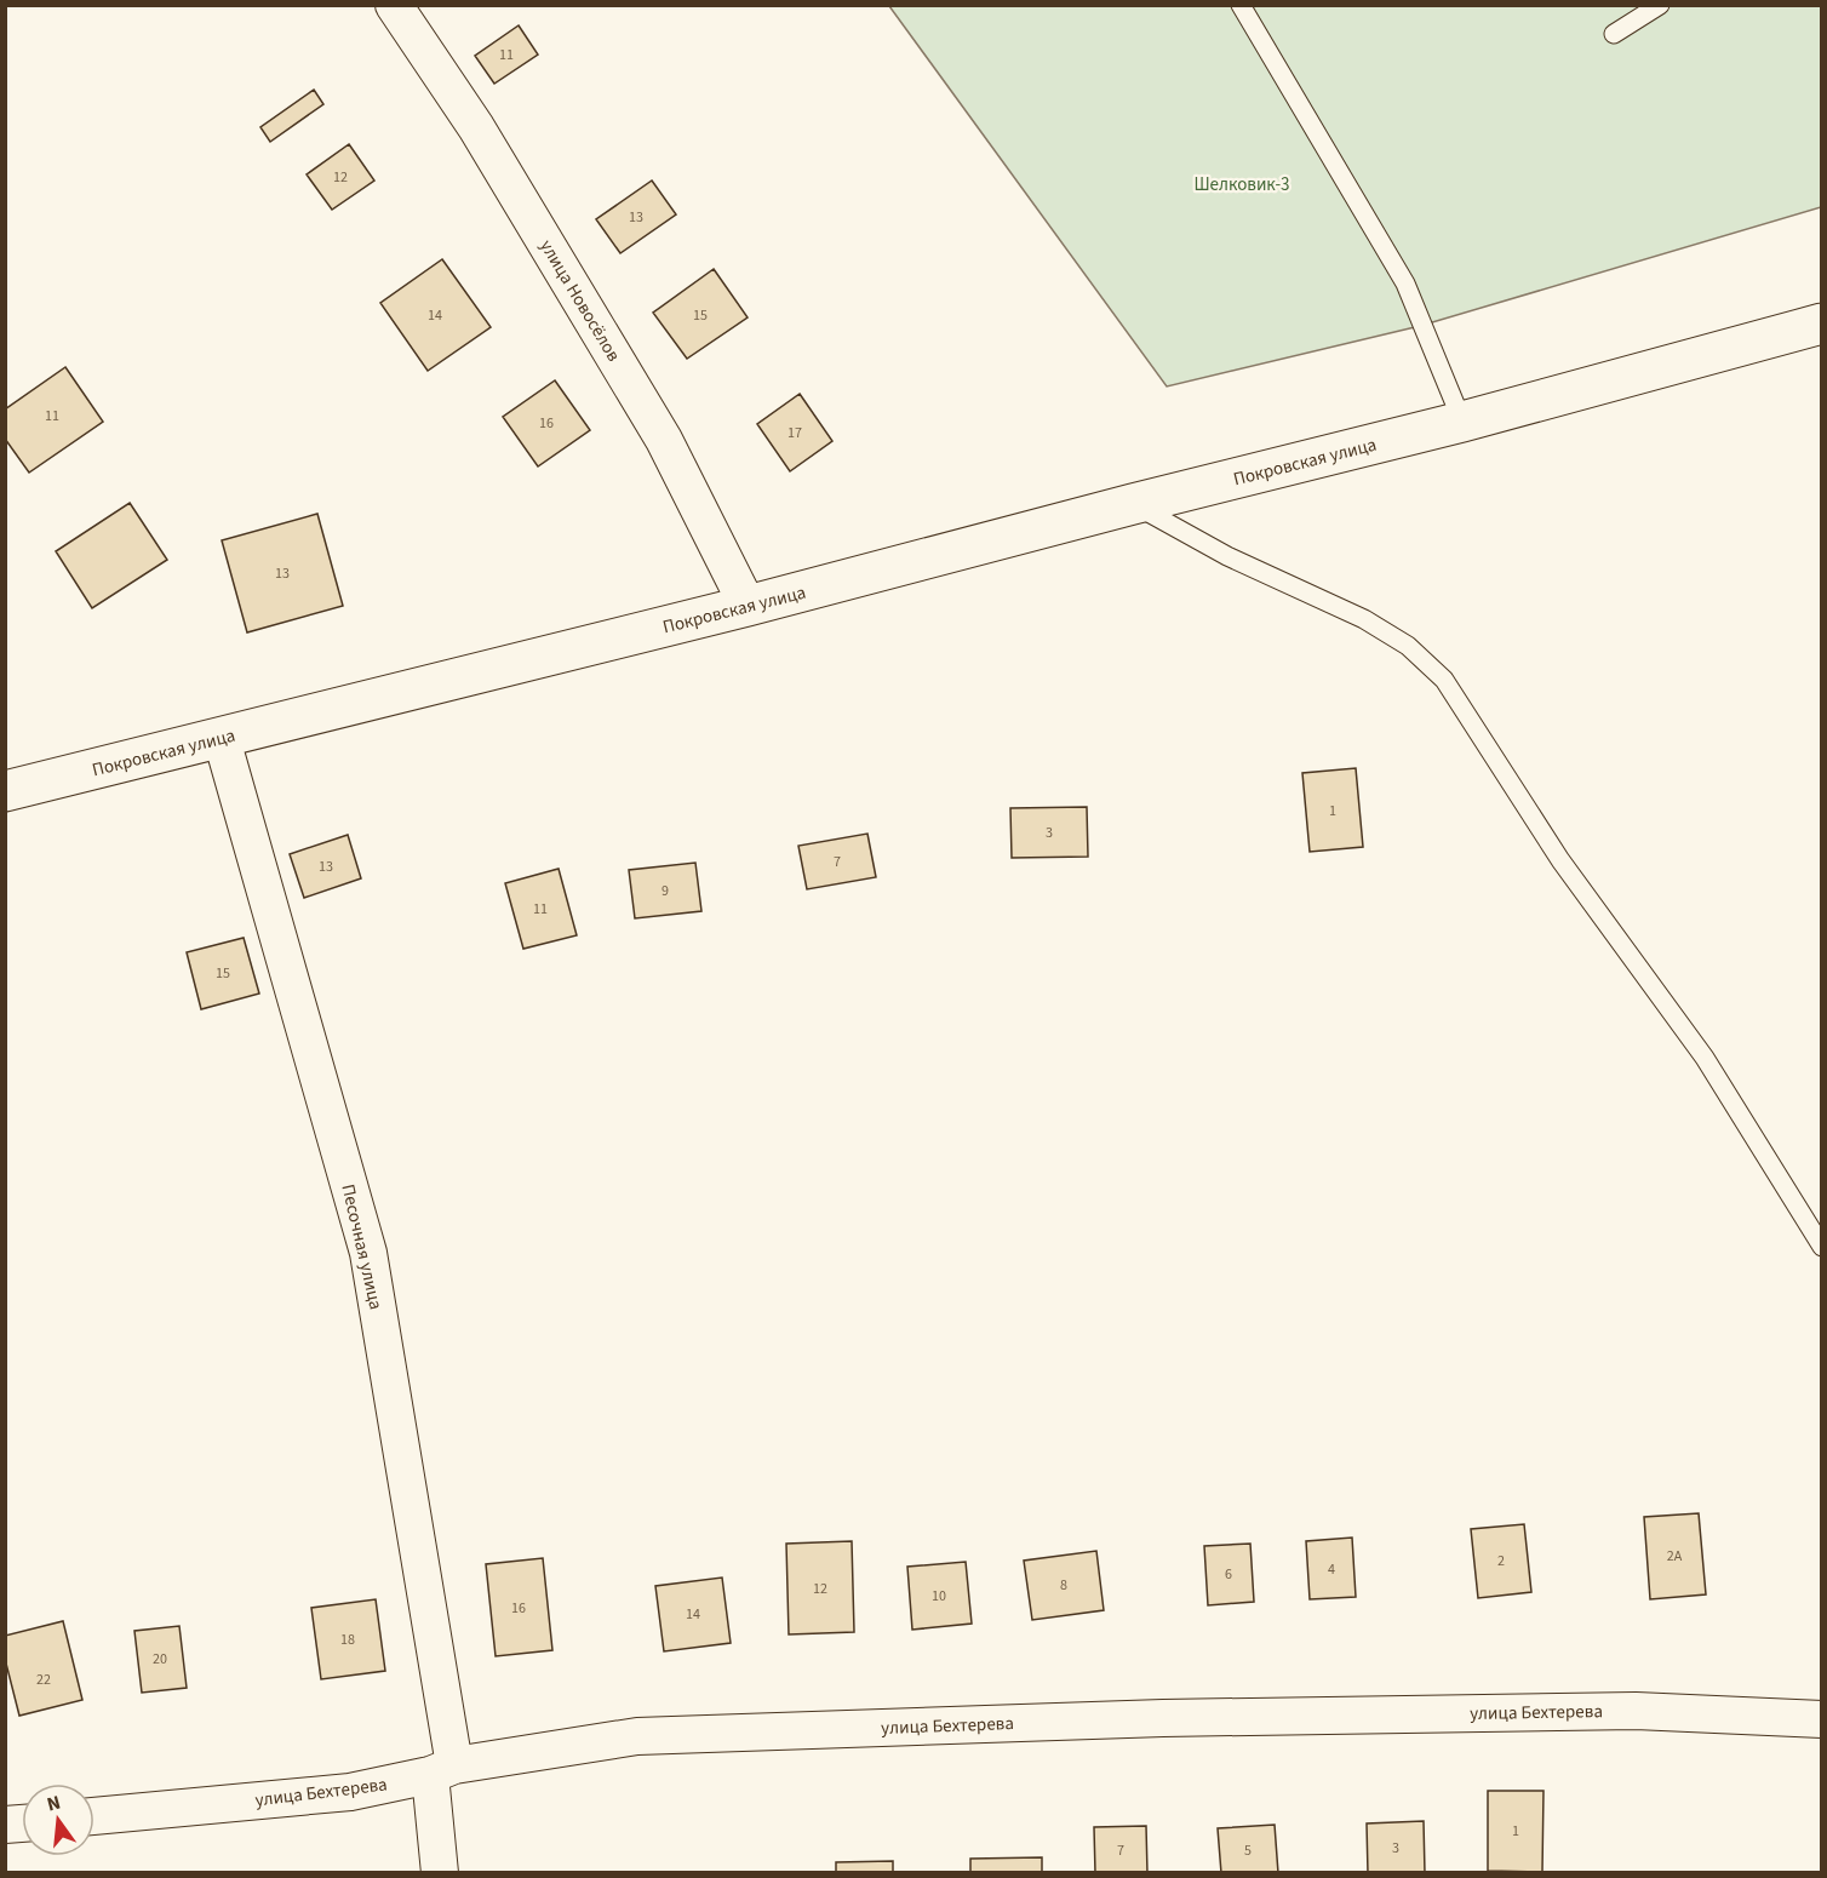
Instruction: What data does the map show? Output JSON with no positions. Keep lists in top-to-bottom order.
{
  "streets": {
    "street": [
      "улица Новосёлов",
      "Покровская улица",
      "Песочная улица",
      "улица Бехтерева"
    ]
  },
  "crossings": [
    ["улица Новосёлов", "Покровская улица"],
    ["Покровская улица", "Песочная улица"],
    ["Песочная улица", "улица Бехтерева"]
  ],
  "parks": ["Шелковик-3"],
  "house_numbers": [
    "11",
    "12",
    "13",
    "14",
    "15",
    "11",
    "16",
    "17",
    "13",
    "1",
    "3",
    "7",
    "13",
    "9",
    "11",
    "15",
    "2А",
    "2",
    "4",
    "6",
    "8",
    "12",
    "10",
    "16",
    "14",
    "18",
    "20",
    "22",
    "1",
    "3",
    "7",
    "5"
  ],
  "north": "top"
}
